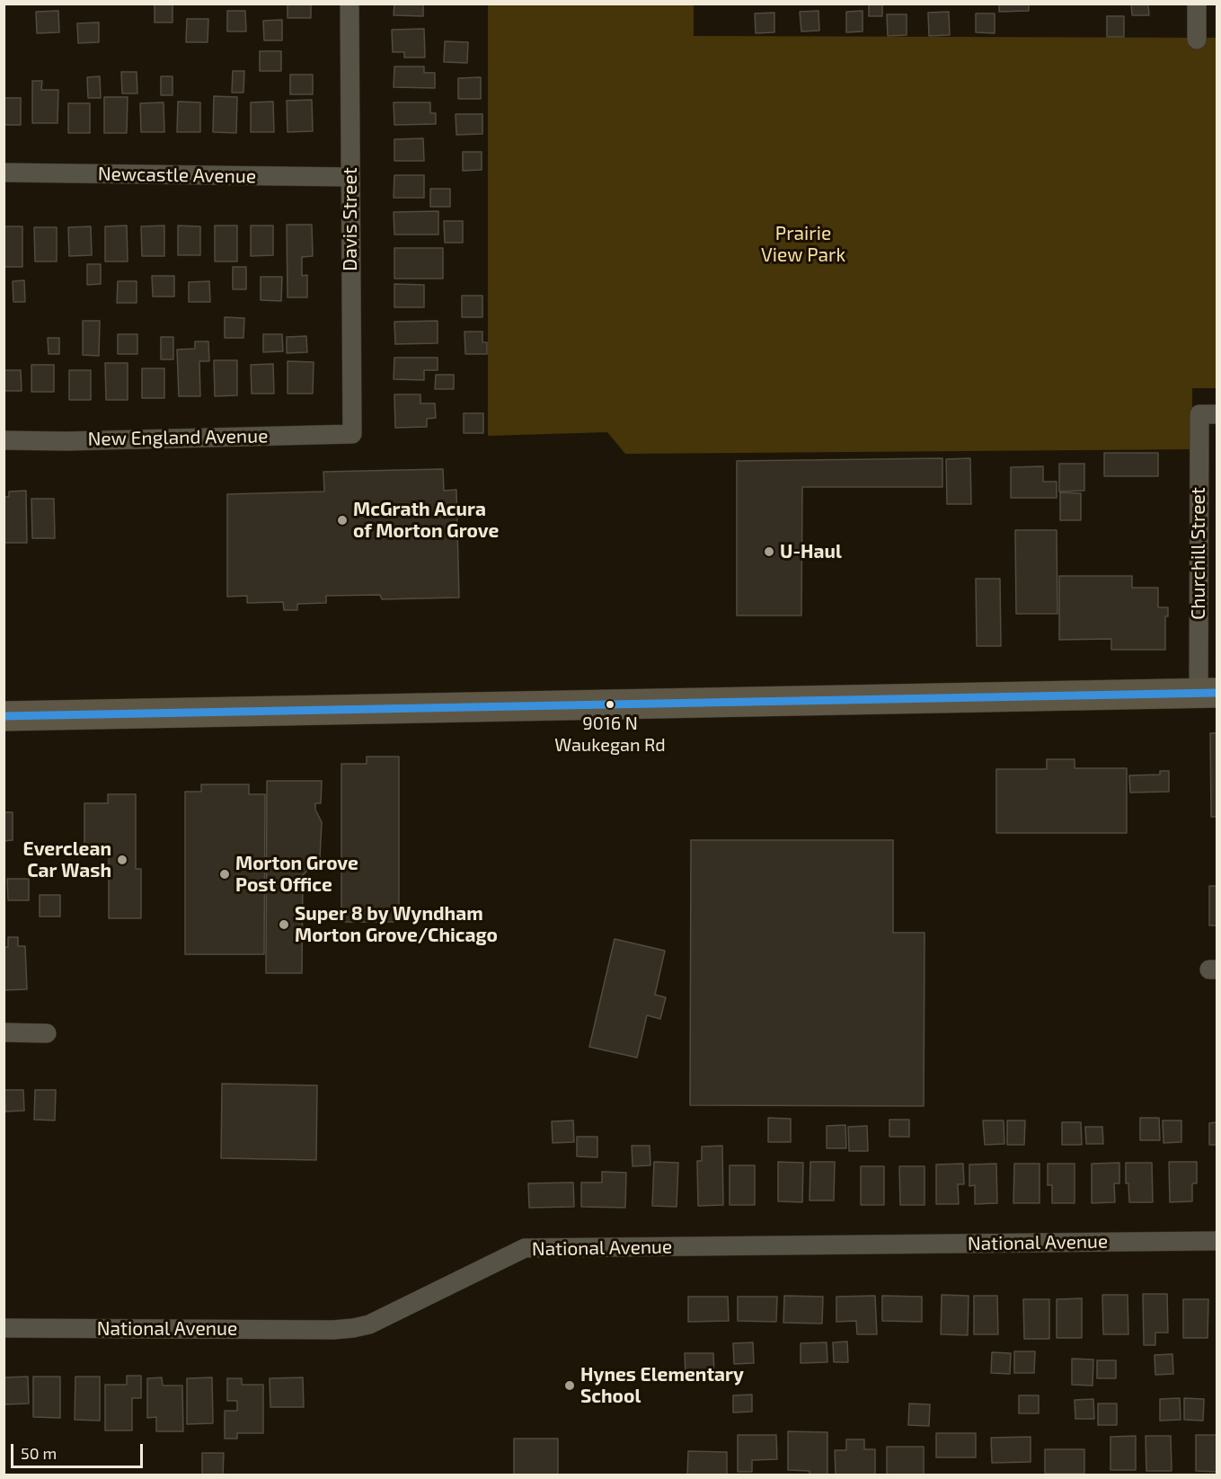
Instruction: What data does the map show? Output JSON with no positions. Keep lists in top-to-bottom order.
{
  "streets": {
    "street": [
      "Newcastle Avenue",
      "Davis Street",
      "New England Avenue",
      "Churchill Street",
      "National Avenue"
    ]
  },
  "crossings": [
    ["Newcastle Avenue", "Davis Street"],
    ["Davis Street", "New England Avenue"]
  ],
  "parks": ["Prairie View Park"],
  "places": [
    "McGrath Acura of Morton Grove",
    "U-Haul",
    "9016 N Waukegan Rd",
    "Everclean Car Wash",
    "Morton Grove Post Office",
    "Super 8 by Wyndham Morton Grove/Chicago",
    "Hynes Elementary School"
  ],
  "scale_bar": "50 m"
}
